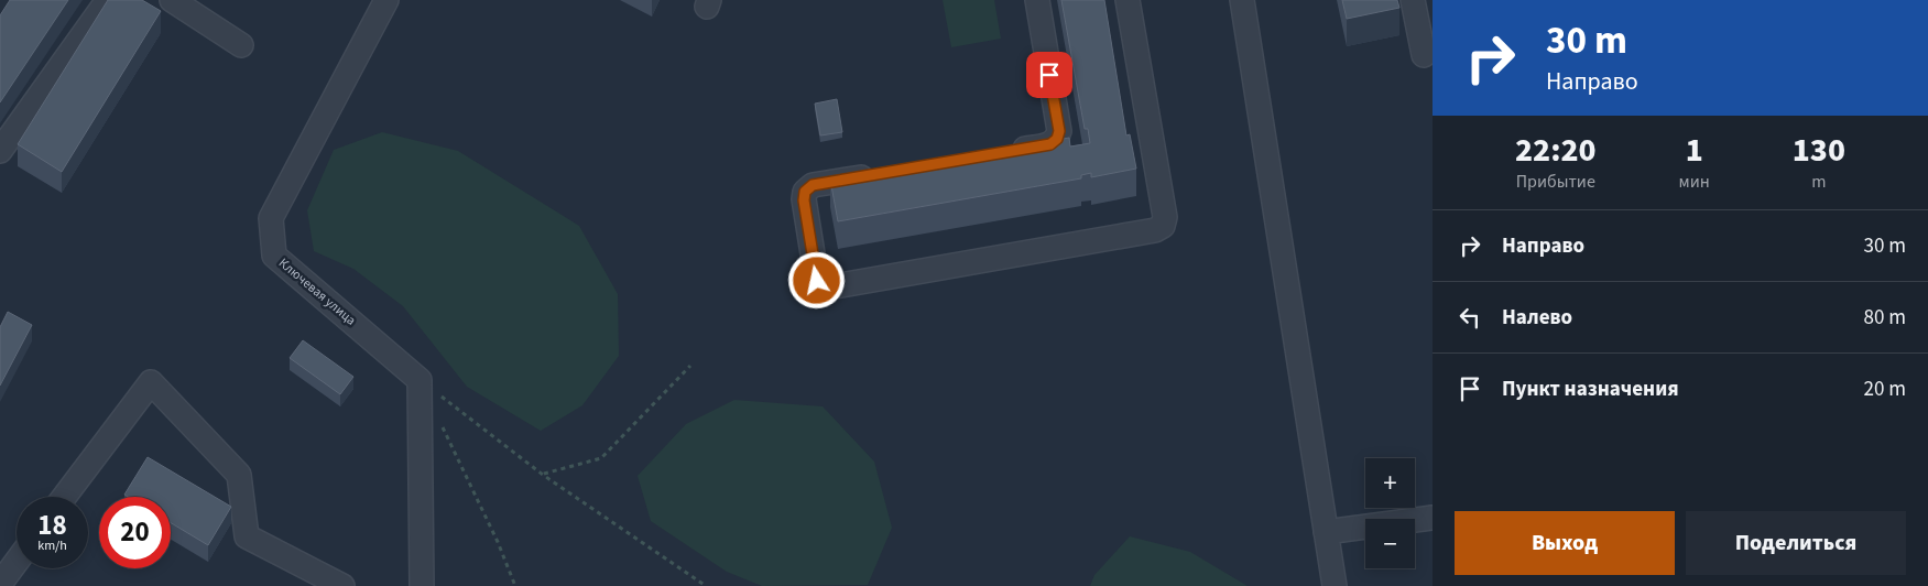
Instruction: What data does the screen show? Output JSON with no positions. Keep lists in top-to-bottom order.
{
  "streets": {
    "street": ["Ключевая улица"]
  },
  "page": {
    "turn": ["30 m", "Направо"],
    "eta": [
      "22:20",
      "Прибытие",
      "1",
      "мин",
      "130",
      "m"
    ],
    "list": [
      {
        "name": "Направо",
        "value": "30 m"
      },
      {
        "name": "Налево",
        "value": "80 m"
      },
      {
        "name": "Пункт назначения",
        "value": "20 m"
      }
    ],
    "map_buttons": ["+", "−"],
    "speed": "18 km/h",
    "limit": "20",
    "buttons": ["Выход", "Поделиться"]
  }
}
